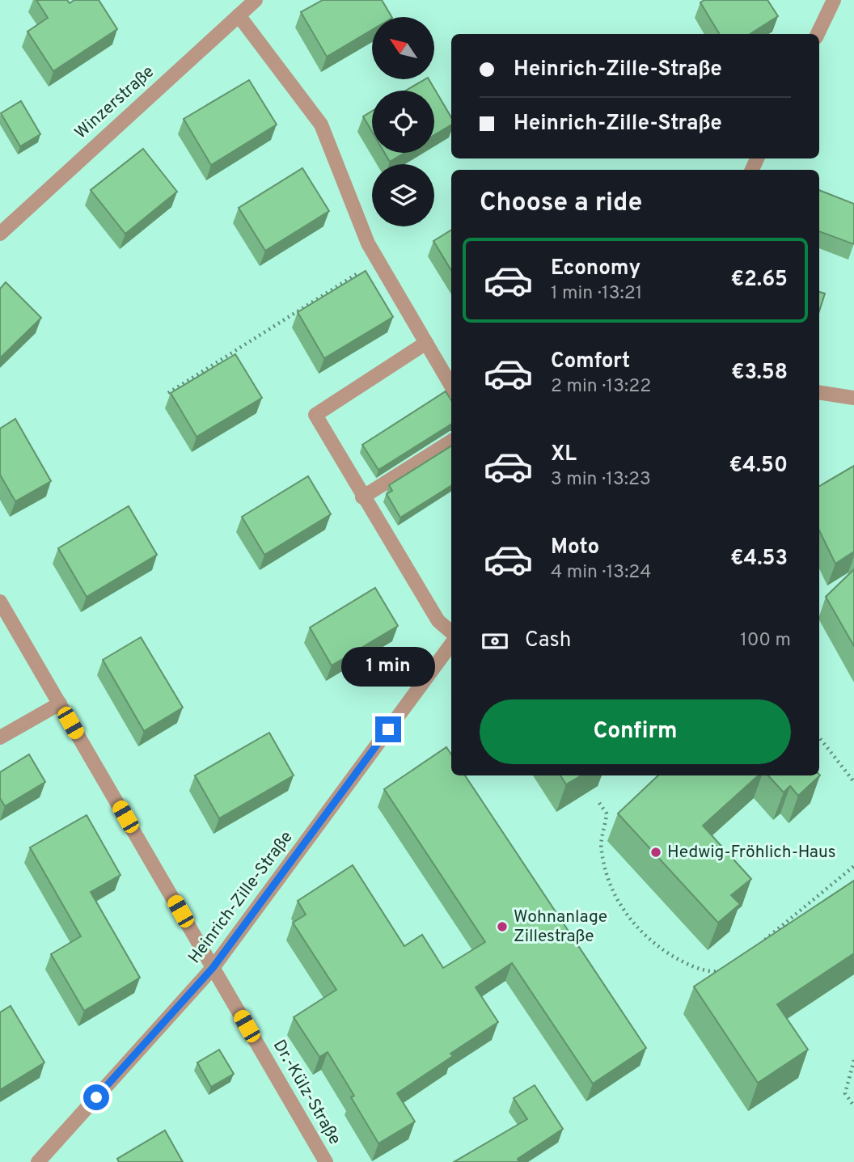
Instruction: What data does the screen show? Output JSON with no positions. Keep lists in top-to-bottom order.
{
  "streets": {
    "street": ["Winzerstraße", "Heinrich-Zille-Straße", "Dr.-Külz-Straße"]
  },
  "crossings": [
    ["Heinrich-Zille-Straße", "Dr.-Külz-Straße"]
  ],
  "places": ["Hedwig-Fröhlich-Haus", "Wohnanlage Zillestraße"],
  "north": "top left",
  "page": {
    "banner": ["Heinrich-Zille-Straße", "Heinrich-Zille-Straße"],
    "heading": "Choose a ride",
    "list": [
      {
        "name": "Economy",
        "note": "1 min · 13:21",
        "value": "€2.65"
      },
      {
        "name": "Comfort",
        "note": "2 min · 13:22",
        "value": "€3.58"
      },
      {
        "name": "XL",
        "note": "3 min · 13:23",
        "value": "€4.50"
      },
      {
        "name": "Moto",
        "note": "4 min · 13:24",
        "value": "€4.53"
      }
    ],
    "pay": ["Cash", "100 m"],
    "bubble": "1 min",
    "buttons": "Confirm"
  }
}
